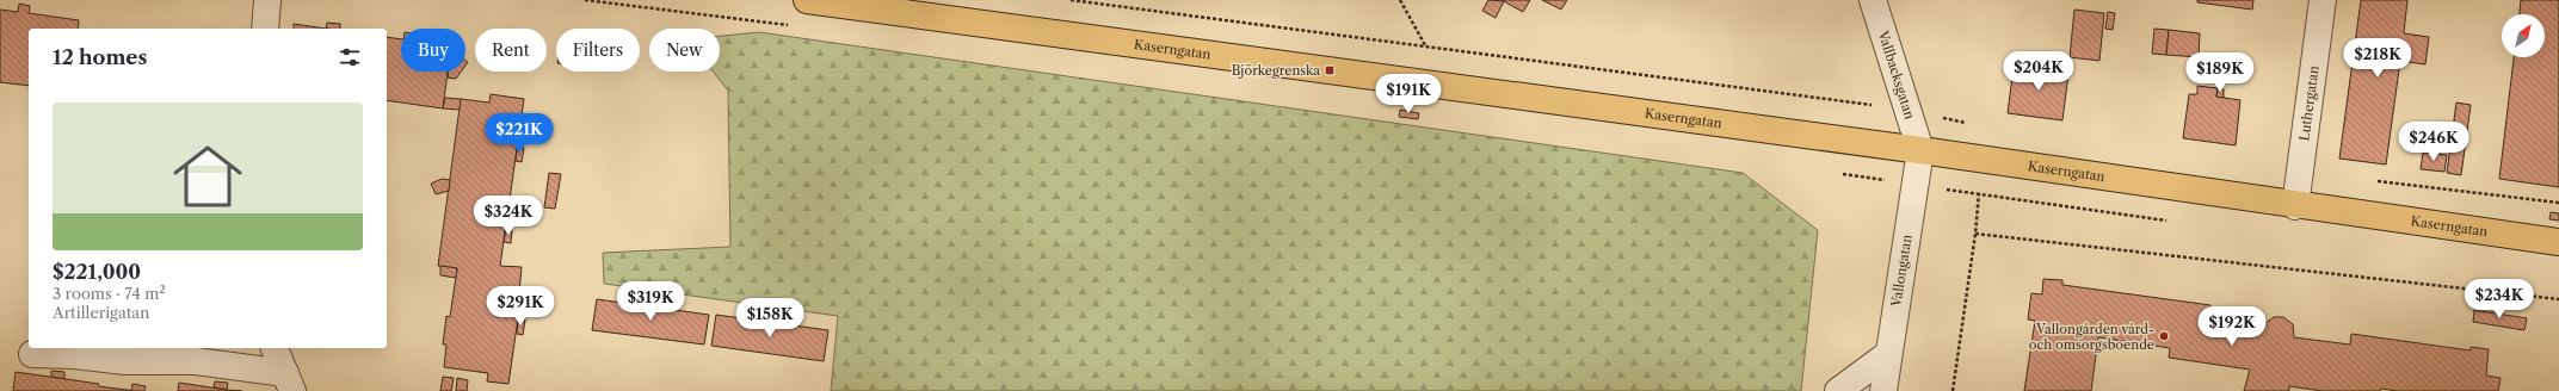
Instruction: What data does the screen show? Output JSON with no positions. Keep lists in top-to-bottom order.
{
  "streets": {
    "main road": ["Kaserngatan"],
    "street": ["Vallbacksgatan", "Luthergatan", "Vallongatan"]
  },
  "crossings": [
    ["Kaserngatan", "Vallbacksgatan"],
    ["Kaserngatan", "Luthergatan"],
    ["Kaserngatan", "Vallongatan"],
    ["Vallbacksgatan", "Vallongatan"]
  ],
  "places": {
    "transit": ["Björkegrenska"],
    "other": ["Vallongården vård- och omsorgsboende"]
  },
  "north": "top right",
  "page": {
    "chip": [
      "Buy",
      "Rent",
      "Filters",
      "New"
    ],
    "heading": "12 homes",
    "price": [
      "$218K",
      "$204K",
      "$189K",
      "$191K",
      "$221K",
      "$246K",
      "$324K",
      "$234K",
      "$319K",
      "$291K",
      "$158K",
      "$192K"
    ],
    "list": [
      {
        "name": "$221,000",
        "note": "3 rooms · 74 m² · Artillerigatan"
      }
    ]
  }
}
